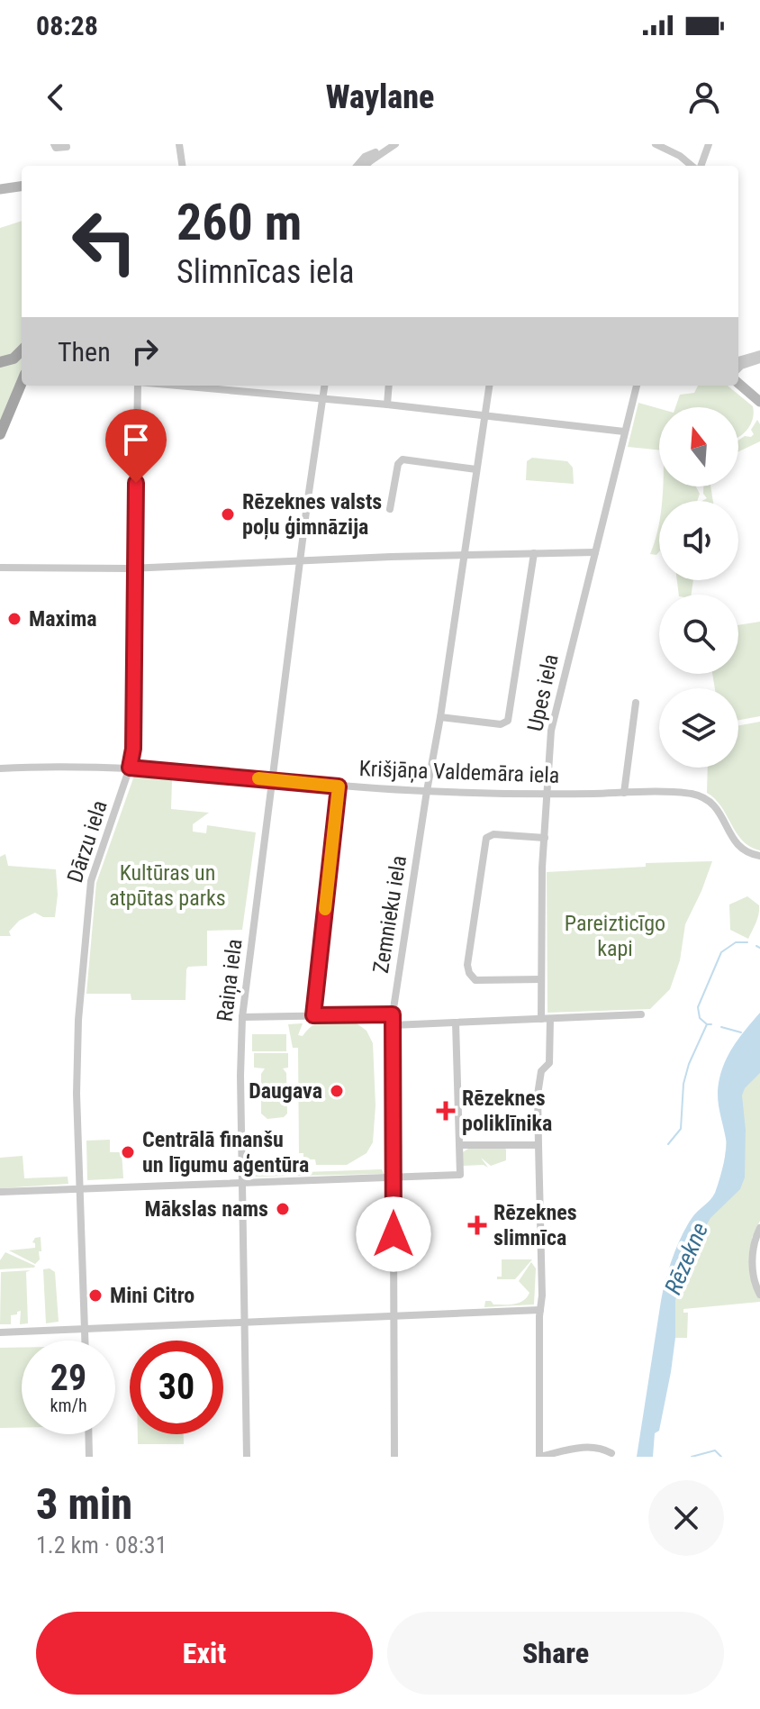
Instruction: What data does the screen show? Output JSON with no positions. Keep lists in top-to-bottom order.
{
  "streets": {
    "street": [
      "Upes iela",
      "Krišjāņa Valdemāra iela",
      "Dārzu iela",
      "Zemnieku iela",
      "Raiņa iela"
    ]
  },
  "crossings": [
    ["Upes iela", "Krišjāņa Valdemāra iela"],
    ["Krišjāņa Valdemāra iela", "Dārzu iela"],
    ["Krišjāņa Valdemāra iela", "Zemnieku iela"],
    ["Krišjāņa Valdemāra iela", "Raiņa iela"]
  ],
  "water": ["Rēzekne"],
  "parks": ["Kultūras un atpūtas parks", "Pareizticīgo kapi"],
  "places": {
    "other": [
      "Rēzeknes valsts poļu ģimnāzija",
      "Maxima",
      "Daugava",
      "Centrālā finanšu un līgumu aģentūra",
      "Mākslas nams",
      "Mini Citro"
    ],
    "health": ["Rēzeknes poliklīnika", "Rēzeknes slimnīca"]
  },
  "north": "top",
  "page": {
    "status": "08:28",
    "header": "Waylane",
    "turn": ["260 m", "Slimnīcas iela"],
    "then": "Then",
    "speed": "29 km/h",
    "limit": "30",
    "heading": ["3 min", "1.2 km · 08:31"],
    "buttons": ["Exit", "Share"]
  }
}
